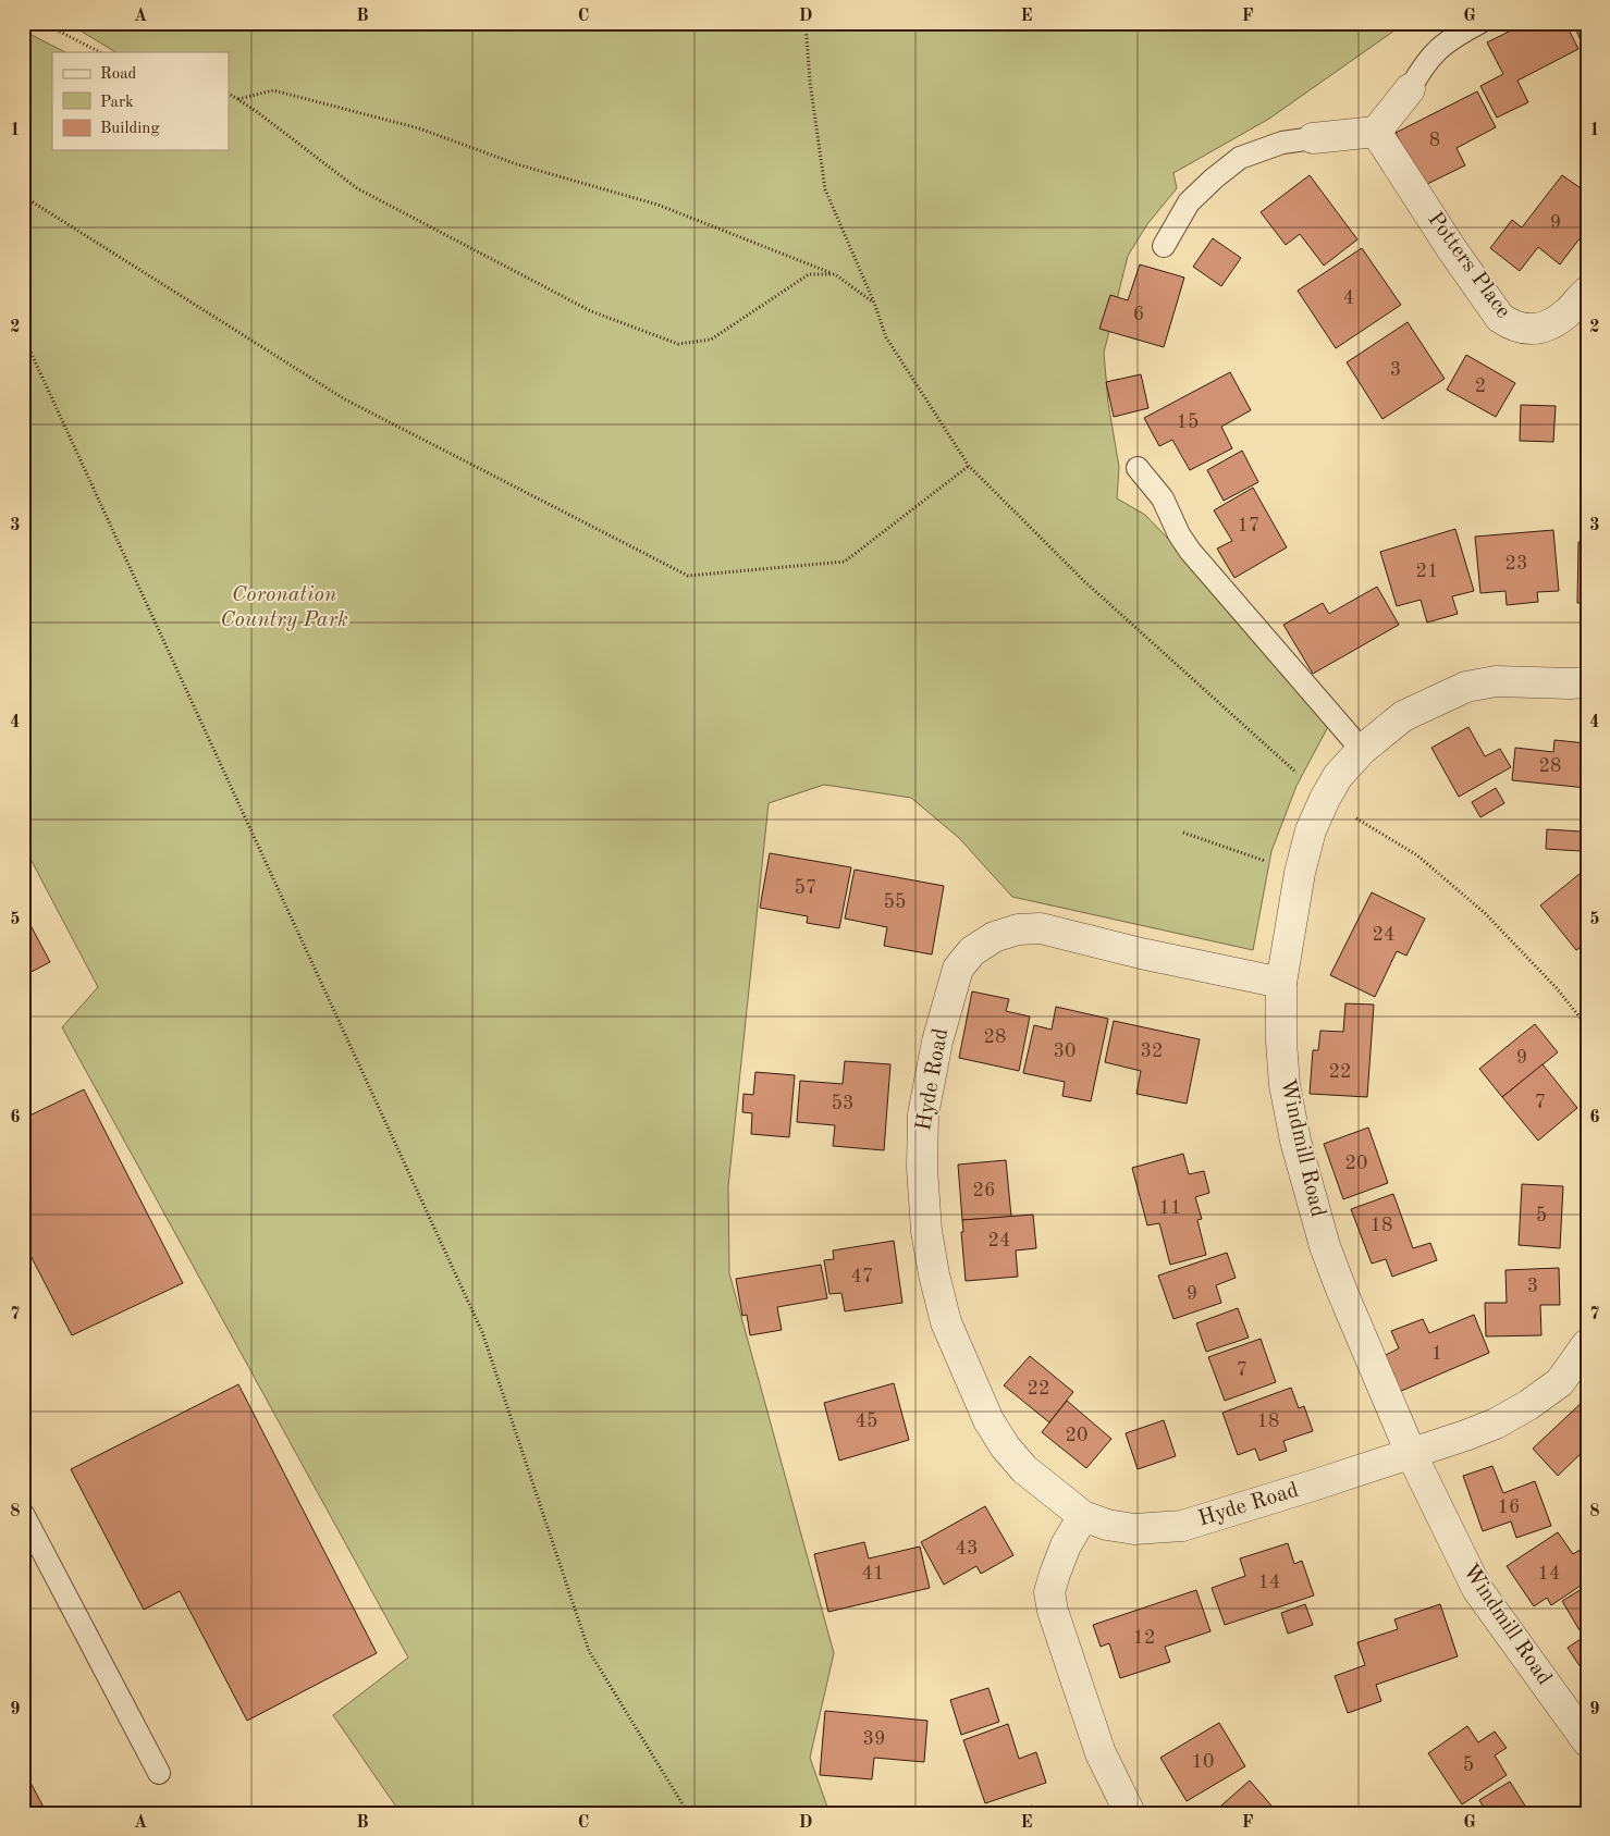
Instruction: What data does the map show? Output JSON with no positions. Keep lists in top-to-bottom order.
{
  "streets": {
    "street": ["Potters Place", "Hyde Road", "Windmill Road"]
  },
  "crossings": [
    ["Hyde Road", "Windmill Road"]
  ],
  "parks": ["Coronation Country Park"],
  "house_numbers": [
    "8",
    "9",
    "4",
    "6",
    "3",
    "2",
    "15",
    "17",
    "23",
    "21",
    "28",
    "57",
    "55",
    "24",
    "28",
    "30",
    "32",
    "9",
    "22",
    "7",
    "53",
    "20",
    "26",
    "11",
    "5",
    "18",
    "24",
    "47",
    "3",
    "9",
    "1",
    "7",
    "22",
    "45",
    "18",
    "20",
    "16",
    "43",
    "41",
    "14",
    "14",
    "12",
    "39",
    "10",
    "5"
  ],
  "legend": ["Road", "Park", "Building"],
  "grid": {
    "columns": [
      "A",
      "B",
      "C",
      "D",
      "E",
      "F",
      "G"
    ],
    "rows": [
      "1",
      "2",
      "3",
      "4",
      "5",
      "6",
      "7",
      "8",
      "9"
    ]
  }
}
